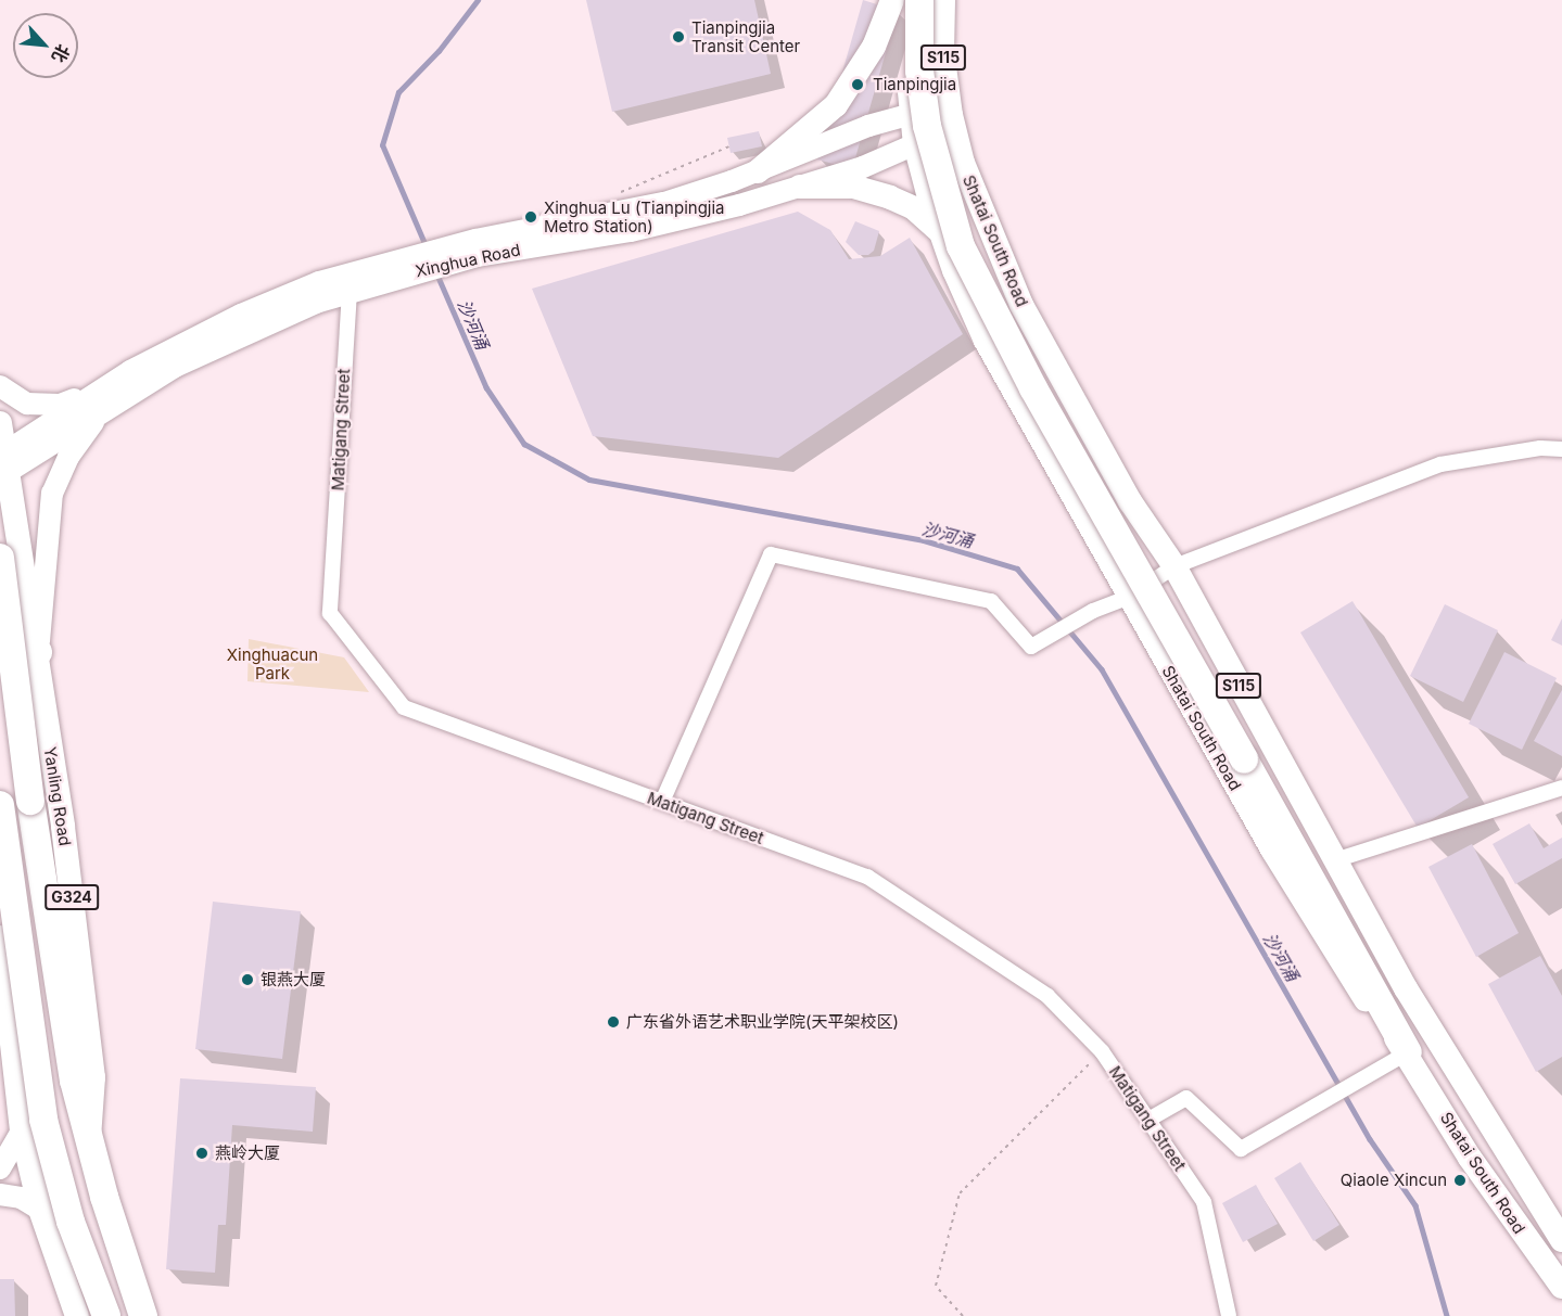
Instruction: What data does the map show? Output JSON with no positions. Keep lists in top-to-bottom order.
{
  "streets": {
    "highway": ["Yanling Road", "G324"],
    "main road": ["S115", "Shatai South Road", "Xinghua Road"],
    "street": ["Matigang Street"]
  },
  "crossings": [
    ["S115", "Shatai South Road"],
    ["S115", "Xinghua Road"],
    ["Shatai South Road", "Xinghua Road"],
    ["Xinghua Road", "Matigang Street"],
    ["Xinghua Road", "Yanling Road"],
    ["Xinghua Road", "G324"],
    ["Yanling Road", "G324"]
  ],
  "water": ["沙河涌"],
  "parks": ["Xinghuacun Park"],
  "places": [
    "Tianpingjia Transit Center",
    "Tianpingjia",
    "Xinghua Lu (Tianpingjia Metro Station)",
    "银燕大厦",
    "广东省外语艺术职业学院(天平架校区)",
    "燕岭大厦",
    "Qiaole Xincun"
  ],
  "north": "bottom right"
}
